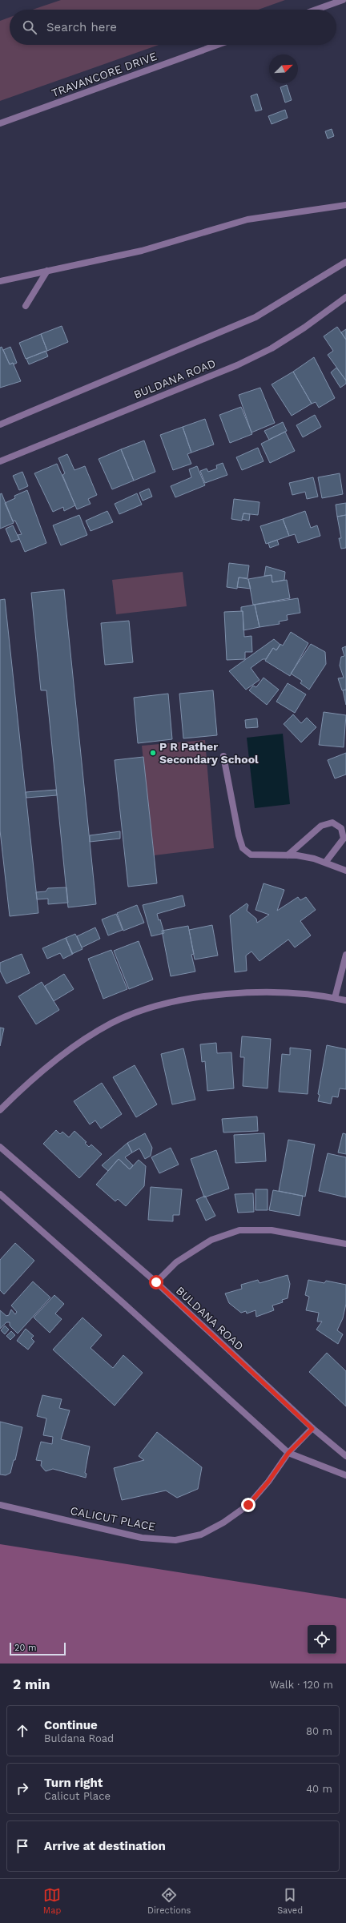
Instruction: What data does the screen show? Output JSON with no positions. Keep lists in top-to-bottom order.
{
  "streets": {
    "street": ["TRAVANCORE DRIVE", "BULDANA ROAD", "CALICUT PLACE"]
  },
  "crossings": [
    ["BULDANA ROAD", "CALICUT PLACE"]
  ],
  "places": ["P R Pather Secondary School"],
  "scale_bar": "20 m",
  "north": "top right",
  "page": {
    "search": "Search here",
    "scale": "20 m",
    "heading": ["2 min", "Walk · 120 m"],
    "list": [
      ["Continue", "Buldana Road", "80 m"],
      ["Turn right", "Calicut Place", "40 m"],
      "Arrive at destination"
    ],
    "nav": ["Map", "Directions", "Saved"]
  }
}
